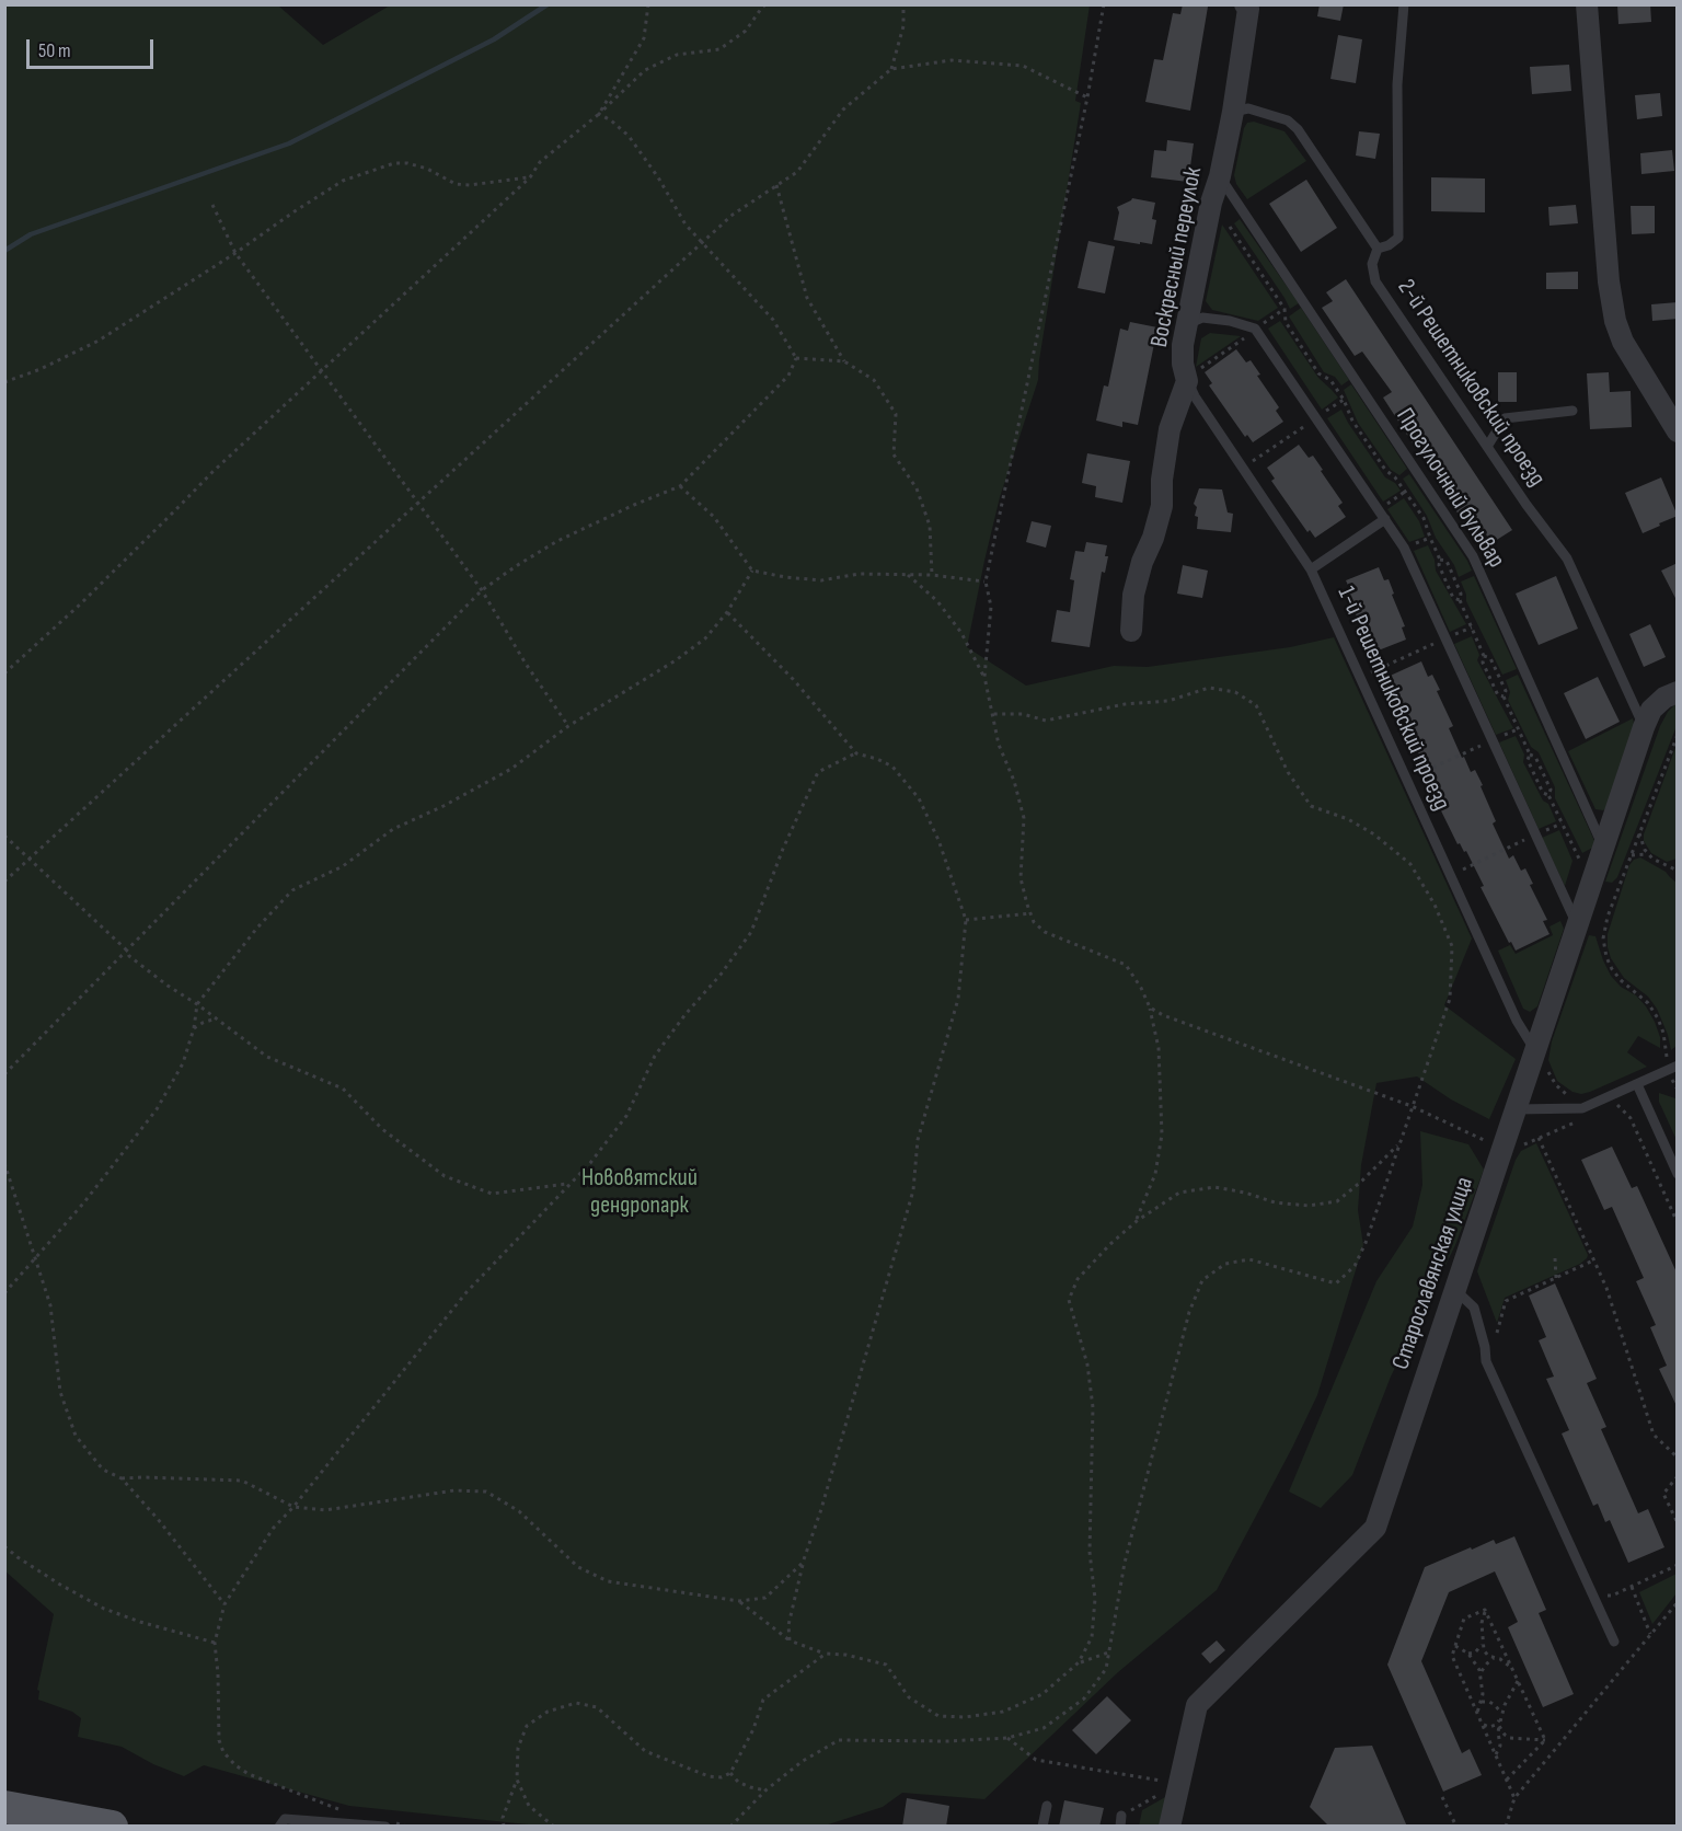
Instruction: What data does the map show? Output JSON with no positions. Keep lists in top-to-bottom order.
{
  "streets": {
    "street": ["Воскресный переулок", "Старославянская улица"],
    "lane": ["2-й Решетниковский проезд", "Прогулочный бульвар", "1-й Решетниковский проезд"]
  },
  "crossings": [
    ["Воскресный переулок", "Прогулочный бульвар"],
    ["Воскресный переулок", "1-й Решетниковский проезд"],
    ["2-й Решетниковский проезд", "Старославянская улица"],
    ["Прогулочный бульвар", "Старославянская улица"],
    ["1-й Решетниковский проезд", "Старославянская улица"]
  ],
  "parks": ["Нововятский дендропарк"],
  "scale_bar": "50 m"
}
